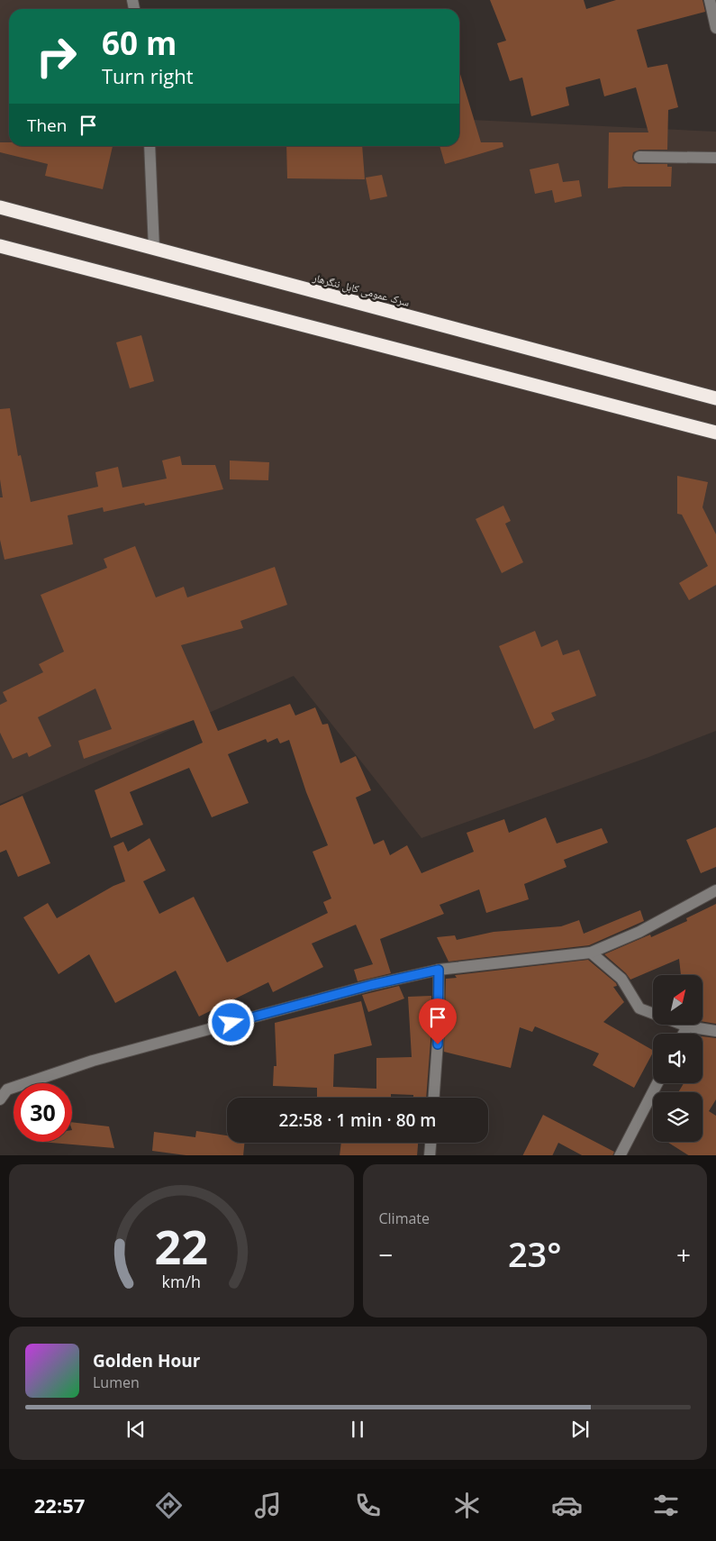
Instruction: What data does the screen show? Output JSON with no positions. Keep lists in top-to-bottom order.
{
  "streets": {
    "highway": ["سرک عمومی کابل ننگرهار"]
  },
  "north": "top right",
  "page": {
    "turn": ["60 m", "Turn right"],
    "then": "Then",
    "limit": "30",
    "trip": "22:58 · 1 min · 80 m",
    "tile": "Climate",
    "heat": ["−", "23°", "+"],
    "song": ["Golden Hour", "Lumen"],
    "tabs": "22:57",
    "gauge": ["22", "km/h"]
  }
}
